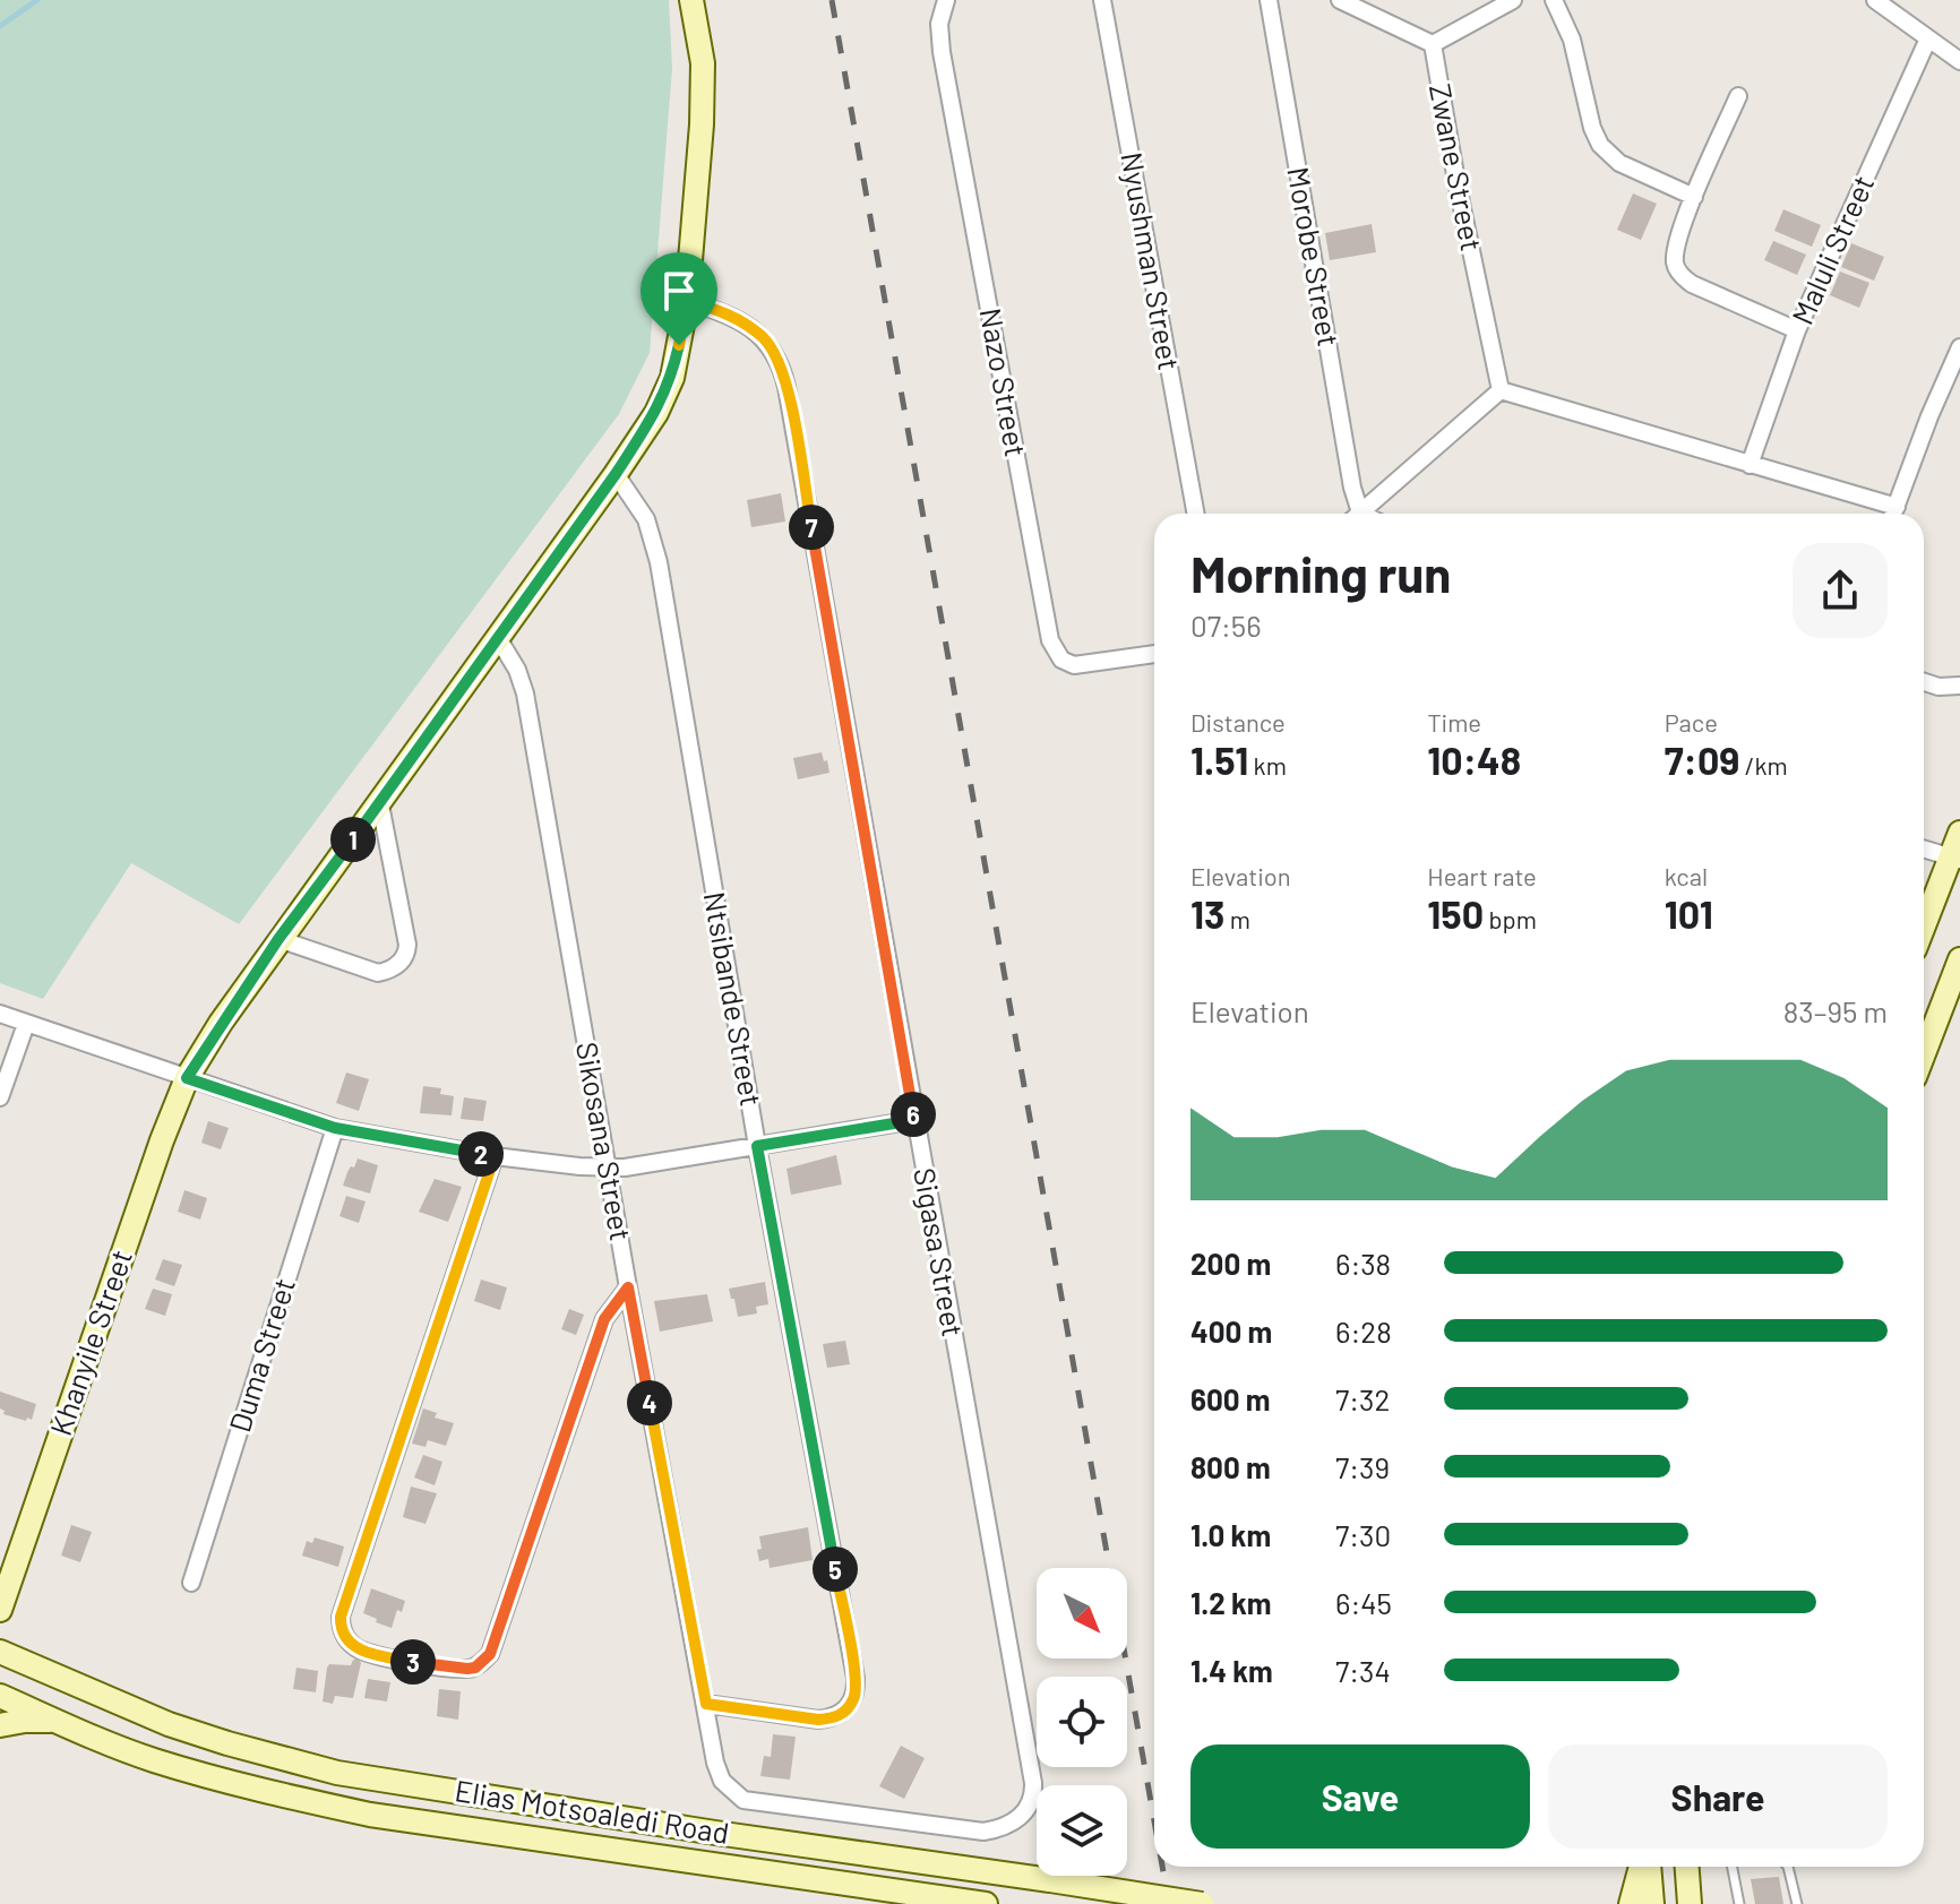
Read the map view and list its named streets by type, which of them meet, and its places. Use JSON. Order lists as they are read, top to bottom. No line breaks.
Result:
{"streets":{"main road":["Khanyile Street","Elias Motsoaledi Road"],"street":["Zwane Street","Maluli Street","Morobe Street","Nyushman Street","Nazo Street","Ntsibande Street","Sikosana Street","Sigasa Street","Duma Street"]},"crossings":[["Ntsibande Street","Sikosana Street"],["Ntsibande Street","Khanyile Street"],["Sikosana Street","Sigasa Street"],["Sikosana Street","Khanyile Street"],["Sigasa Street","Khanyile Street"]],"north":"bottom right","page":{"pins":["7","1","6","2","4","5","3"],"heading":["Morning run","07:56"],"stats":[["Distance","1.51 km"],["Time","10:48"],["Pace","7:09 /km"],["Elevation","13 m"],["Heart rate","150 bpm"],["kcal","101"]],"chart":["Elevation","83–95 m"],"list":[{"name":"200 m","note":"6:38"},{"name":"400 m","note":"6:28"},{"name":"600 m","note":"7:32"},{"name":"800 m","note":"7:39"},{"name":"1.0 km","note":"7:30"},{"name":"1.2 km","note":"6:45"},{"name":"1.4 km","note":"7:34"}],"buttons":["Save","Share"]}}
